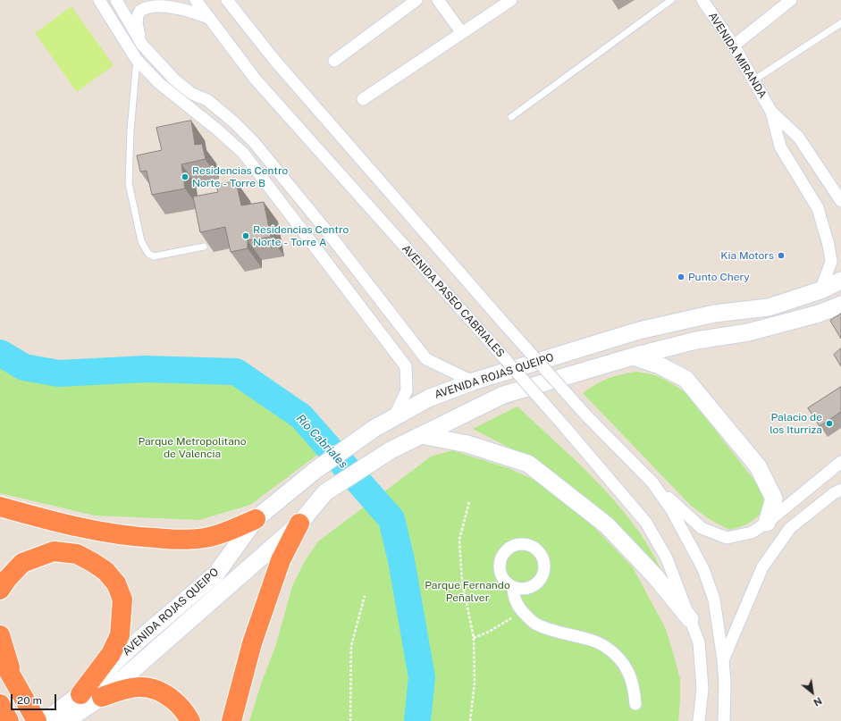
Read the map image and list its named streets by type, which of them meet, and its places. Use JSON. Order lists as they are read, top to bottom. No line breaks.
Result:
{"streets":{"street":["AVENIDA MIRANDA","AVENIDA PASEO CABRIALES","AVENIDA ROJAS QUEIPO"]},"crossings":[["AVENIDA MIRANDA","AVENIDA ROJAS QUEIPO"]],"water":["Río Cabriales"],"parks":["Parque Metropolitano de Valencia","Parque Fernando Peñalver"],"places":["Residencias Centro Norte - Torre B","Residencias Centro Norte - Torre A","Kia Motors","Punto Chery","Palacio de los Iturriza"],"scale_bar":"20 m","north":"bottom right"}
